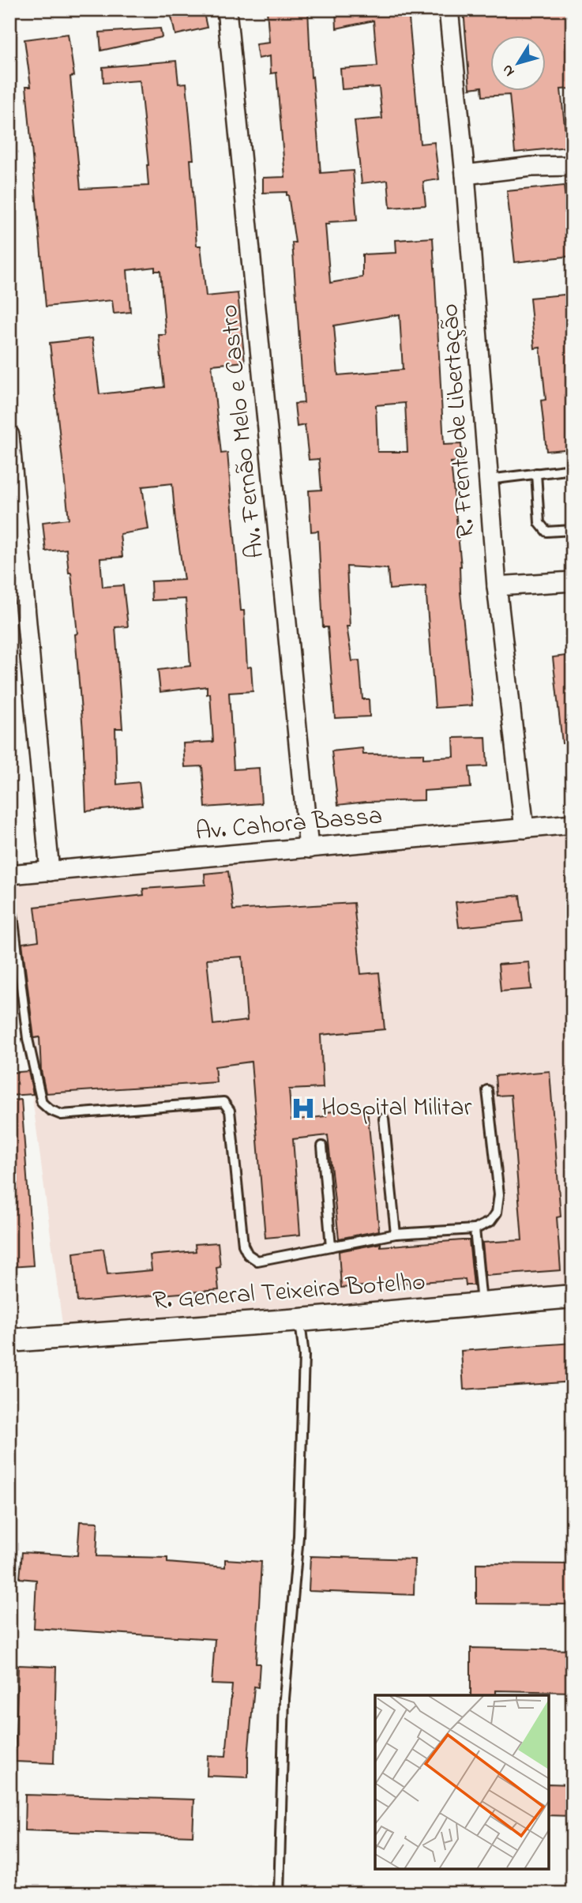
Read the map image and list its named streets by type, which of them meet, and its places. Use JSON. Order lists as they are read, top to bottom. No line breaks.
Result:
{"streets":{"street":["R. Frente de Libertação","Av. Fernão Melo e Castro","Av. Cahora Bassa","R. General Teixeira Botelho"]},"crossings":[["R. Frente de Libertação","Av. Cahora Bassa"],["Av. Fernão Melo e Castro","Av. Cahora Bassa"]],"places":{"hospital":["Hospital Militar"]},"north":"bottom left"}
